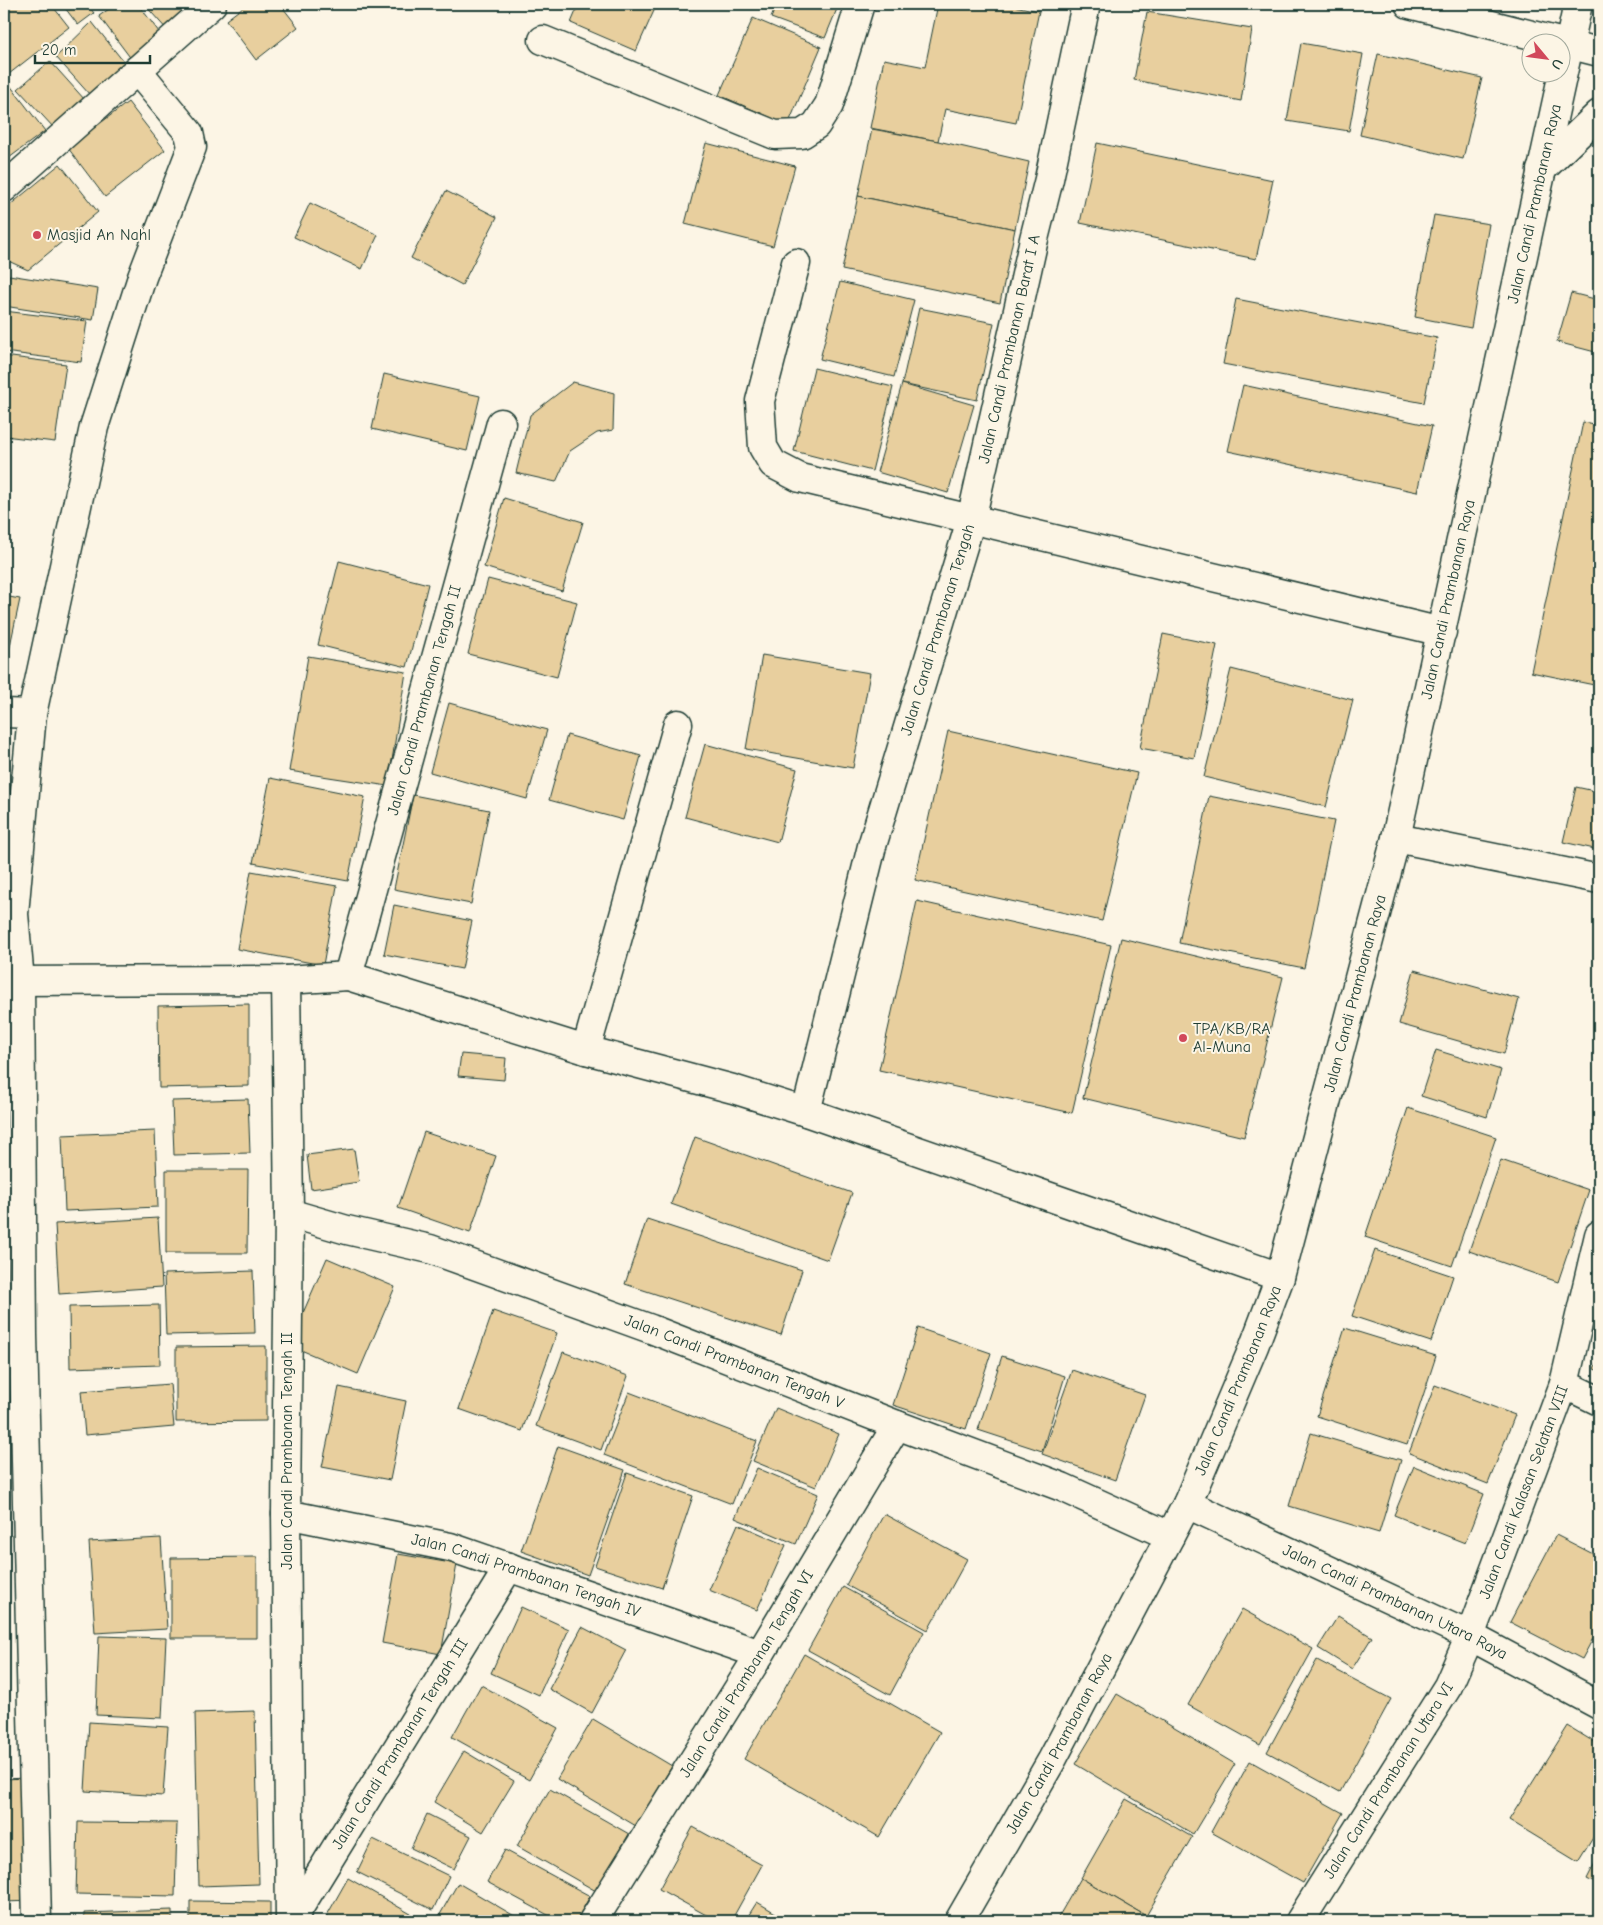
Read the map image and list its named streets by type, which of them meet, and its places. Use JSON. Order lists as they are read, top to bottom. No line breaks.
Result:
{"streets":{"street":["Jalan Candi Prambanan Raya","Jalan Candi Prambanan Barat I A","Jalan Candi Prambanan Tengah","Jalan Candi Prambanan Tengah II","Jalan Candi Prambanan Tengah V","Jalan Candi Kalasan Selatan VIII","Jalan Candi Prambanan Tengah IV","Jalan Candi Prambanan Utara Raya","Jalan Candi Prambanan Tengah VI","Jalan Candi Prambanan Tengah III","Jalan Candi Prambanan Utara VI"]},"crossings":[["Jalan Candi Prambanan Raya","Jalan Candi Prambanan Tengah V"],["Jalan Candi Prambanan Raya","Jalan Candi Prambanan Utara Raya"],["Jalan Candi Prambanan Barat I A","Jalan Candi Prambanan Tengah"],["Jalan Candi Prambanan Tengah II","Jalan Candi Prambanan Tengah V"],["Jalan Candi Prambanan Tengah II","Jalan Candi Prambanan Tengah IV"],["Jalan Candi Prambanan Tengah II","Jalan Candi Prambanan Tengah III"],["Jalan Candi Prambanan Tengah V","Jalan Candi Prambanan Tengah VI"],["Jalan Candi Kalasan Selatan VIII","Jalan Candi Prambanan Utara Raya"],["Jalan Candi Kalasan Selatan VIII","Jalan Candi Prambanan Utara VI"],["Jalan Candi Prambanan Tengah IV","Jalan Candi Prambanan Tengah VI"],["Jalan Candi Prambanan Tengah IV","Jalan Candi Prambanan Tengah III"],["Jalan Candi Prambanan Utara Raya","Jalan Candi Prambanan Utara VI"]],"places":["Masjid An Nahl","TPA/KB/RA Al-Muna"],"scale_bar":"20 m","north":"bottom right"}
